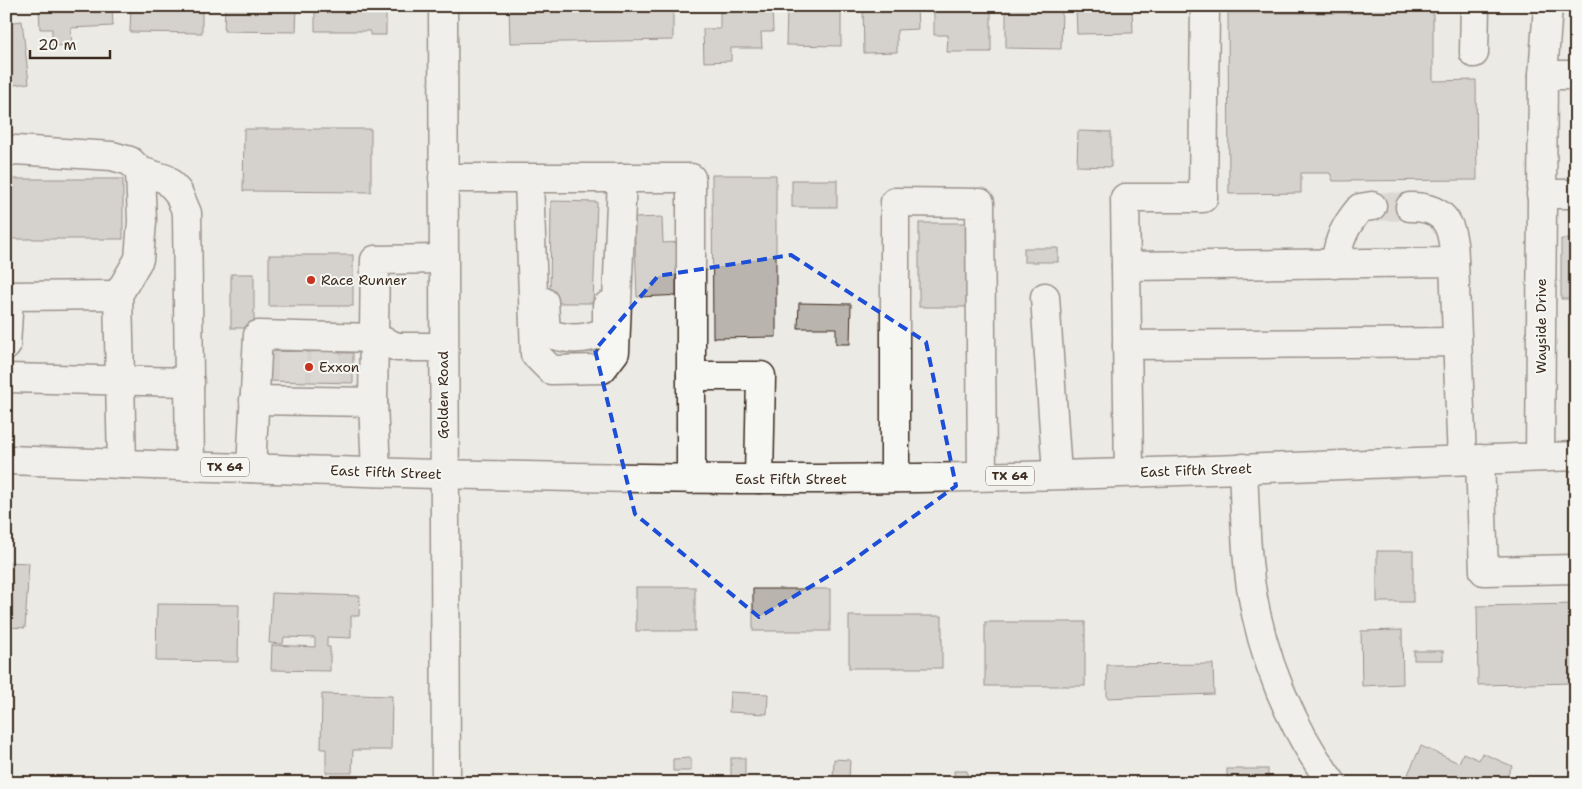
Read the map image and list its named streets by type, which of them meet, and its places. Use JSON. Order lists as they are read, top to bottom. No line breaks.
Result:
{"streets":{"main road":["Wayside Drive","Golden Road","TX 64","East Fifth Street"]},"crossings":[["Wayside Drive","East Fifth Street"],["Golden Road","East Fifth Street"]],"places":["Race Runner","Exxon"],"scale_bar":"20 m"}
